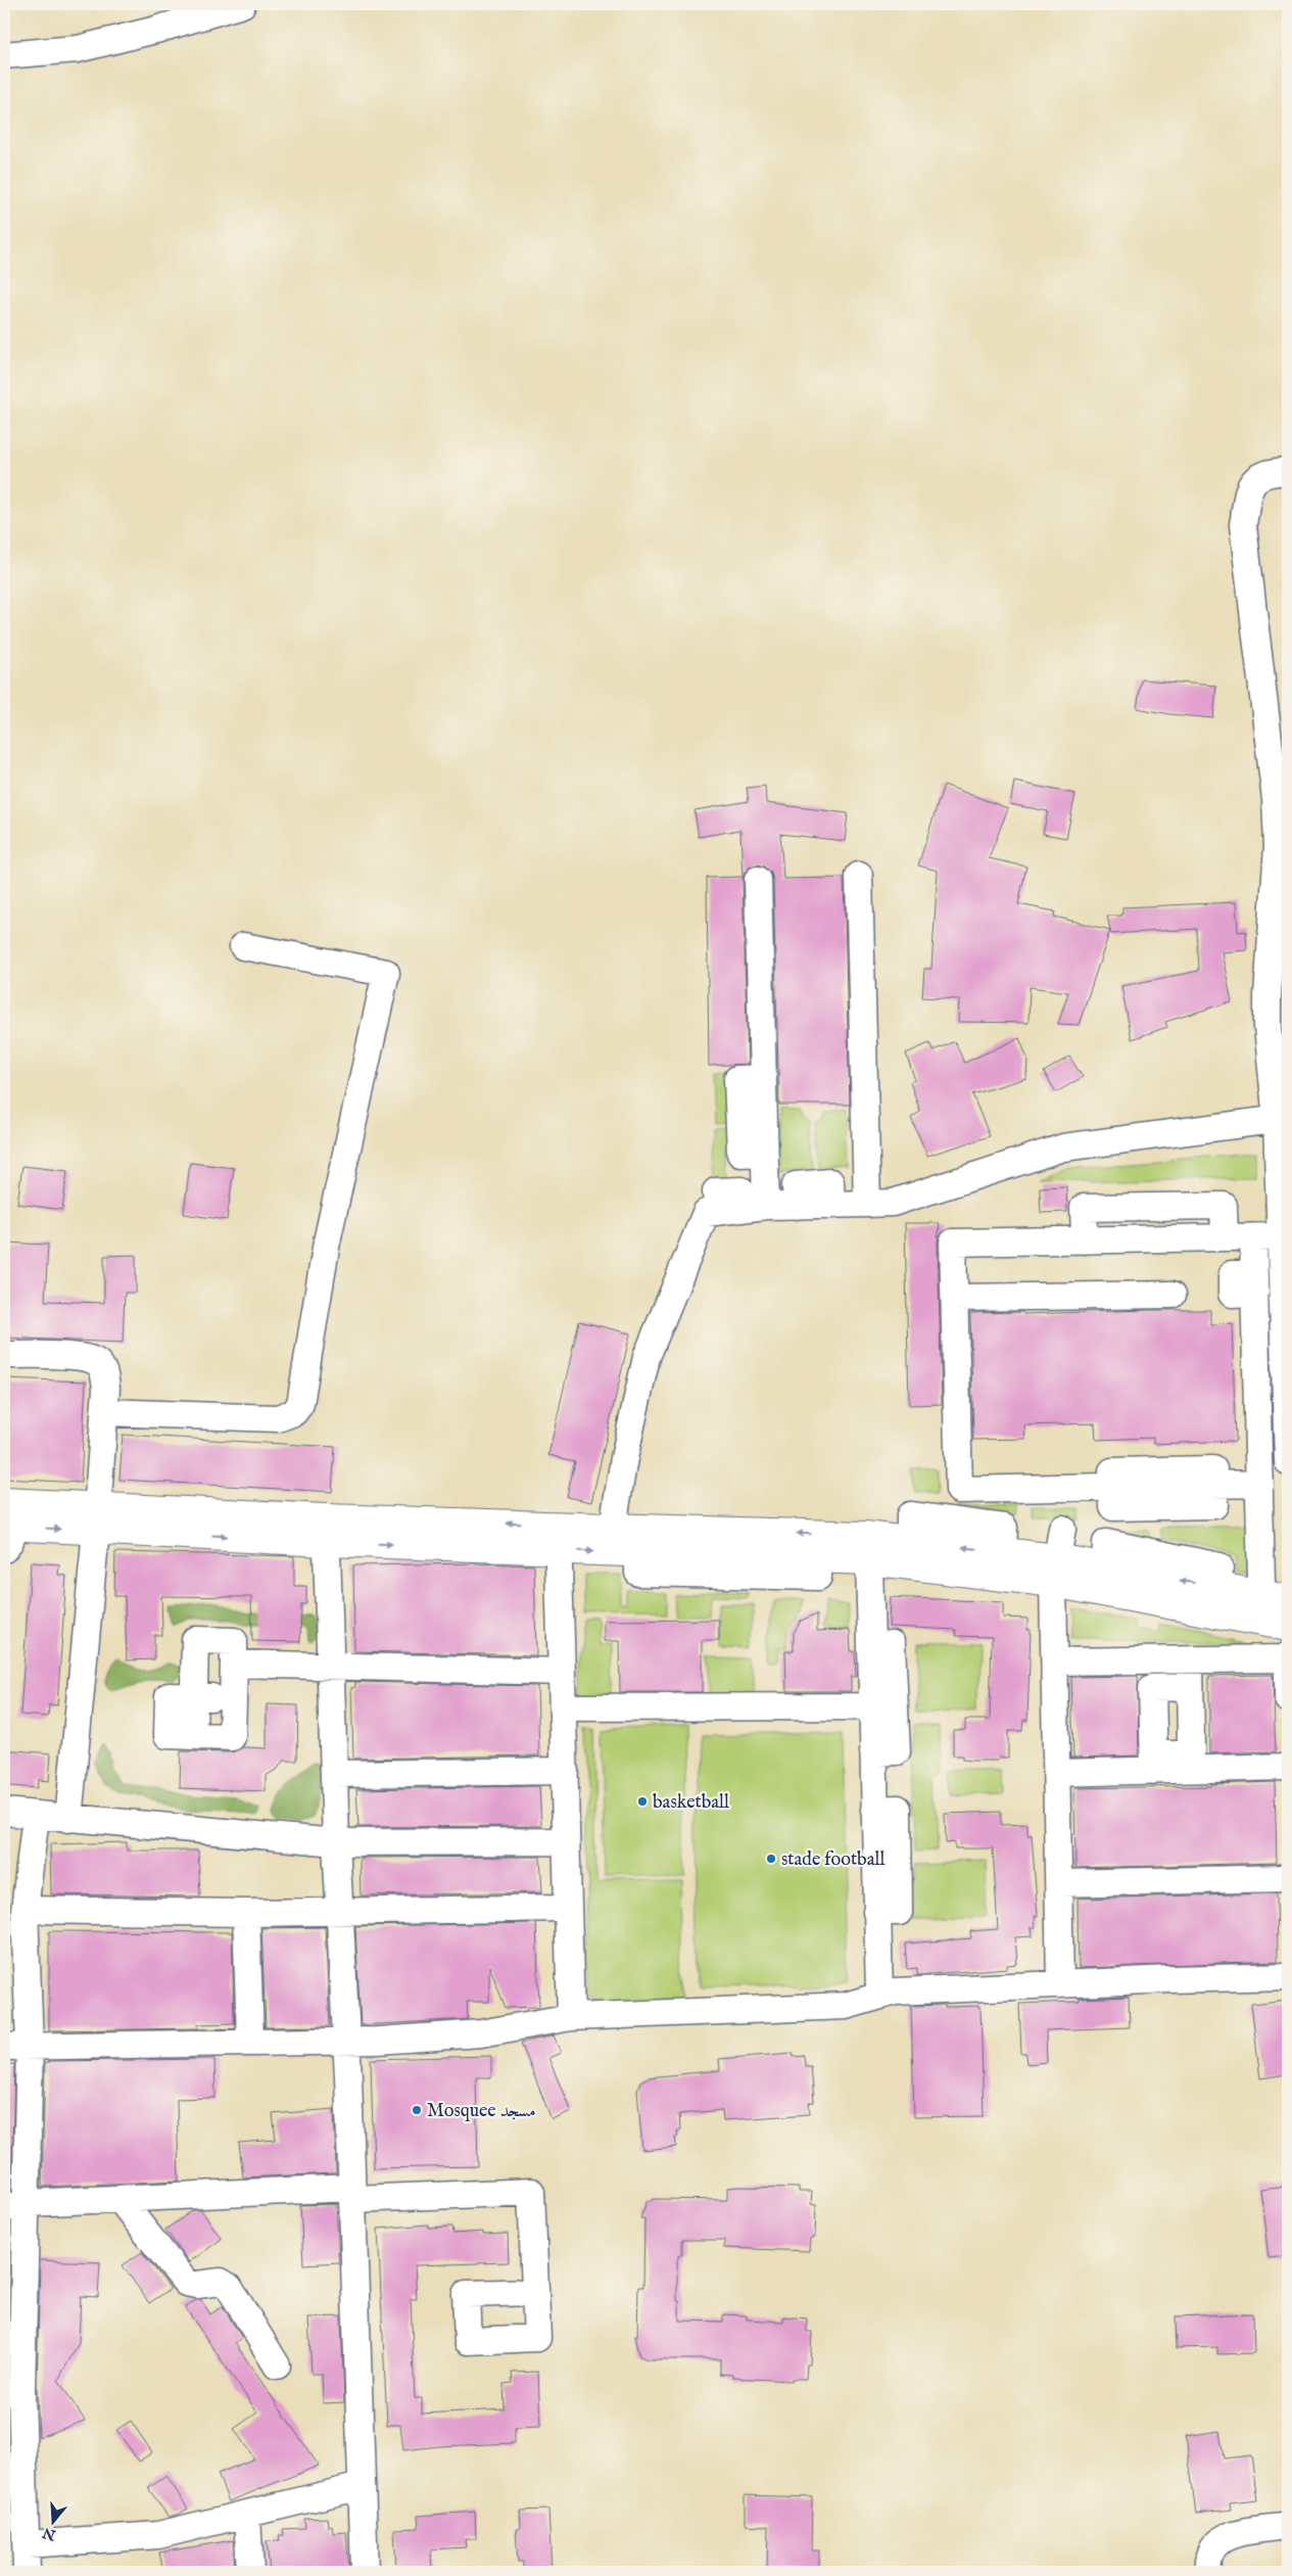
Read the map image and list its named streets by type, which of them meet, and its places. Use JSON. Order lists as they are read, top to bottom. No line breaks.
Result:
{"places":["basketball","stade football","Mosquee مسجد"],"north":"bottom"}
